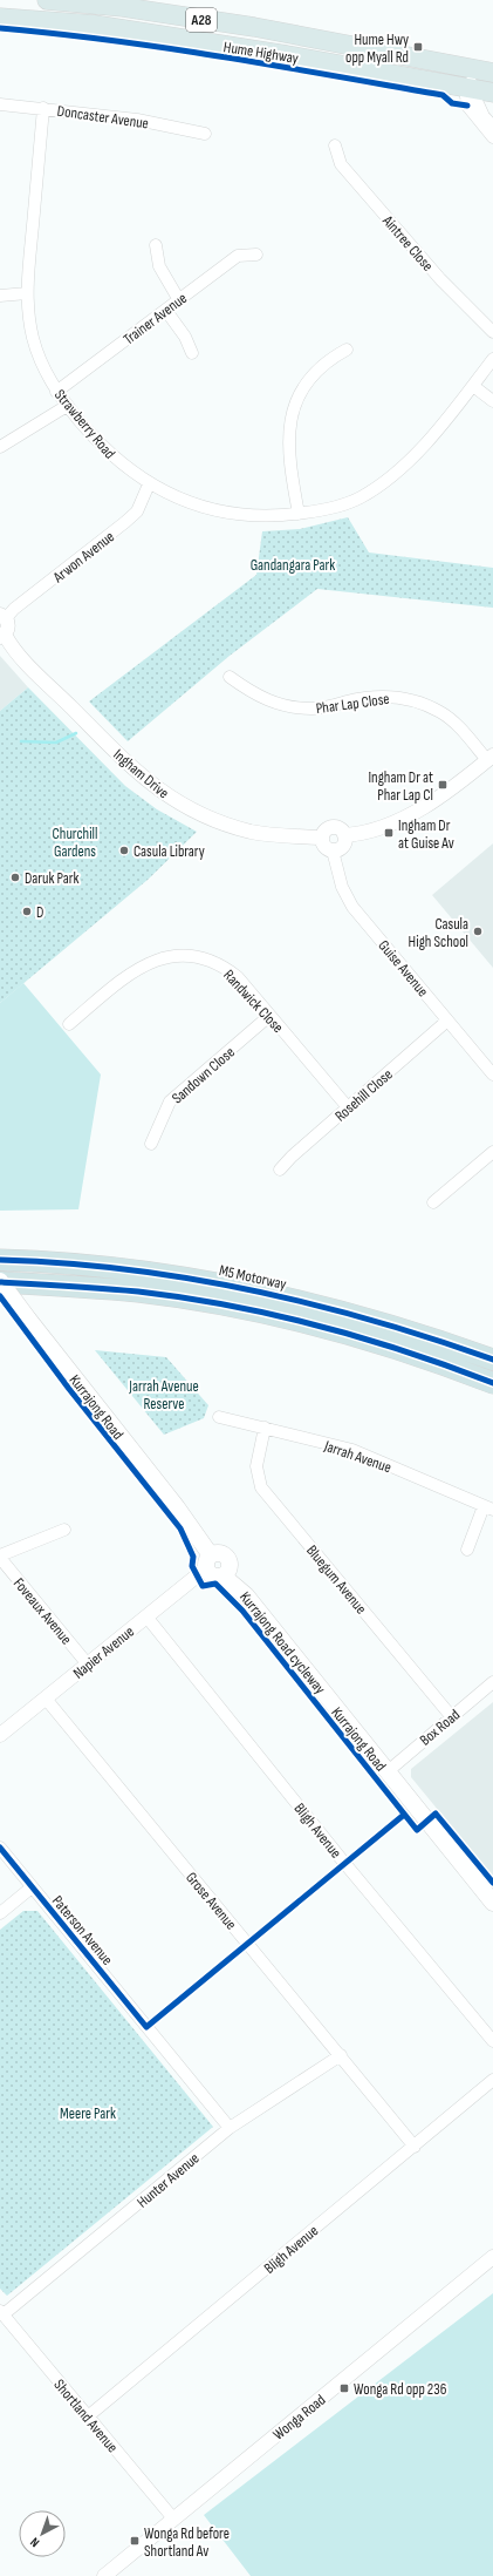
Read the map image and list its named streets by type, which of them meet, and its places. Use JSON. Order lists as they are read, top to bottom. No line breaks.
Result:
{"streets":{"highway":["A28","Hume Highway","M5 Motorway"],"main road":["Kurrajong Road"],"street":["Doncaster Avenue","Aintree Close","Trainer Avenue","Strawberry Road","Arwon Avenue","Phar Lap Close","Ingham Drive","Guise Avenue","Randwick Close","Sandown Close","Rosehill Close","Jarrah Avenue","Bluegum Avenue","Foveaux Avenue","Napier Avenue","Box Road","Bligh Avenue","Grose Avenue","Paterson Avenue","Hunter Avenue","Shortland Avenue","Wonga Road"],"cycle path":["Kurrajong Road cycleway"]},"crossings":[["Doncaster Avenue","Strawberry Road"],["Trainer Avenue","Strawberry Road"],["Strawberry Road","Arwon Avenue"],["Ingham Drive","Guise Avenue"],["Guise Avenue","Rosehill Close"],["Randwick Close","Sandown Close"],["Randwick Close","Rosehill Close"],["Kurrajong Road","Napier Avenue"],["Kurrajong Road","Box Road"],["Jarrah Avenue","Bluegum Avenue"],["Bluegum Avenue","Box Road"],["Foveaux Avenue","Napier Avenue"],["Napier Avenue","Bligh Avenue"],["Napier Avenue","Grose Avenue"],["Bligh Avenue","Grose Avenue"],["Bligh Avenue","Shortland Avenue"],["Grose Avenue","Hunter Avenue"],["Paterson Avenue","Hunter Avenue"],["Hunter Avenue","Shortland Avenue"],["Shortland Avenue","Wonga Road"]],"parks":["Gandangara Park","Churchill Gardens","Jarrah Avenue Reserve","Meere Park"],"places":{"transit":["Hume Hwy opp Myall Rd","Ingham Dr at Phar Lap Cl","Ingham Dr at Guise Av","Wonga Rd opp 236","Wonga Rd before Shortland Av"],"other":["Casula Library","Daruk Park","D","Casula High School"]},"north":"bottom left"}
